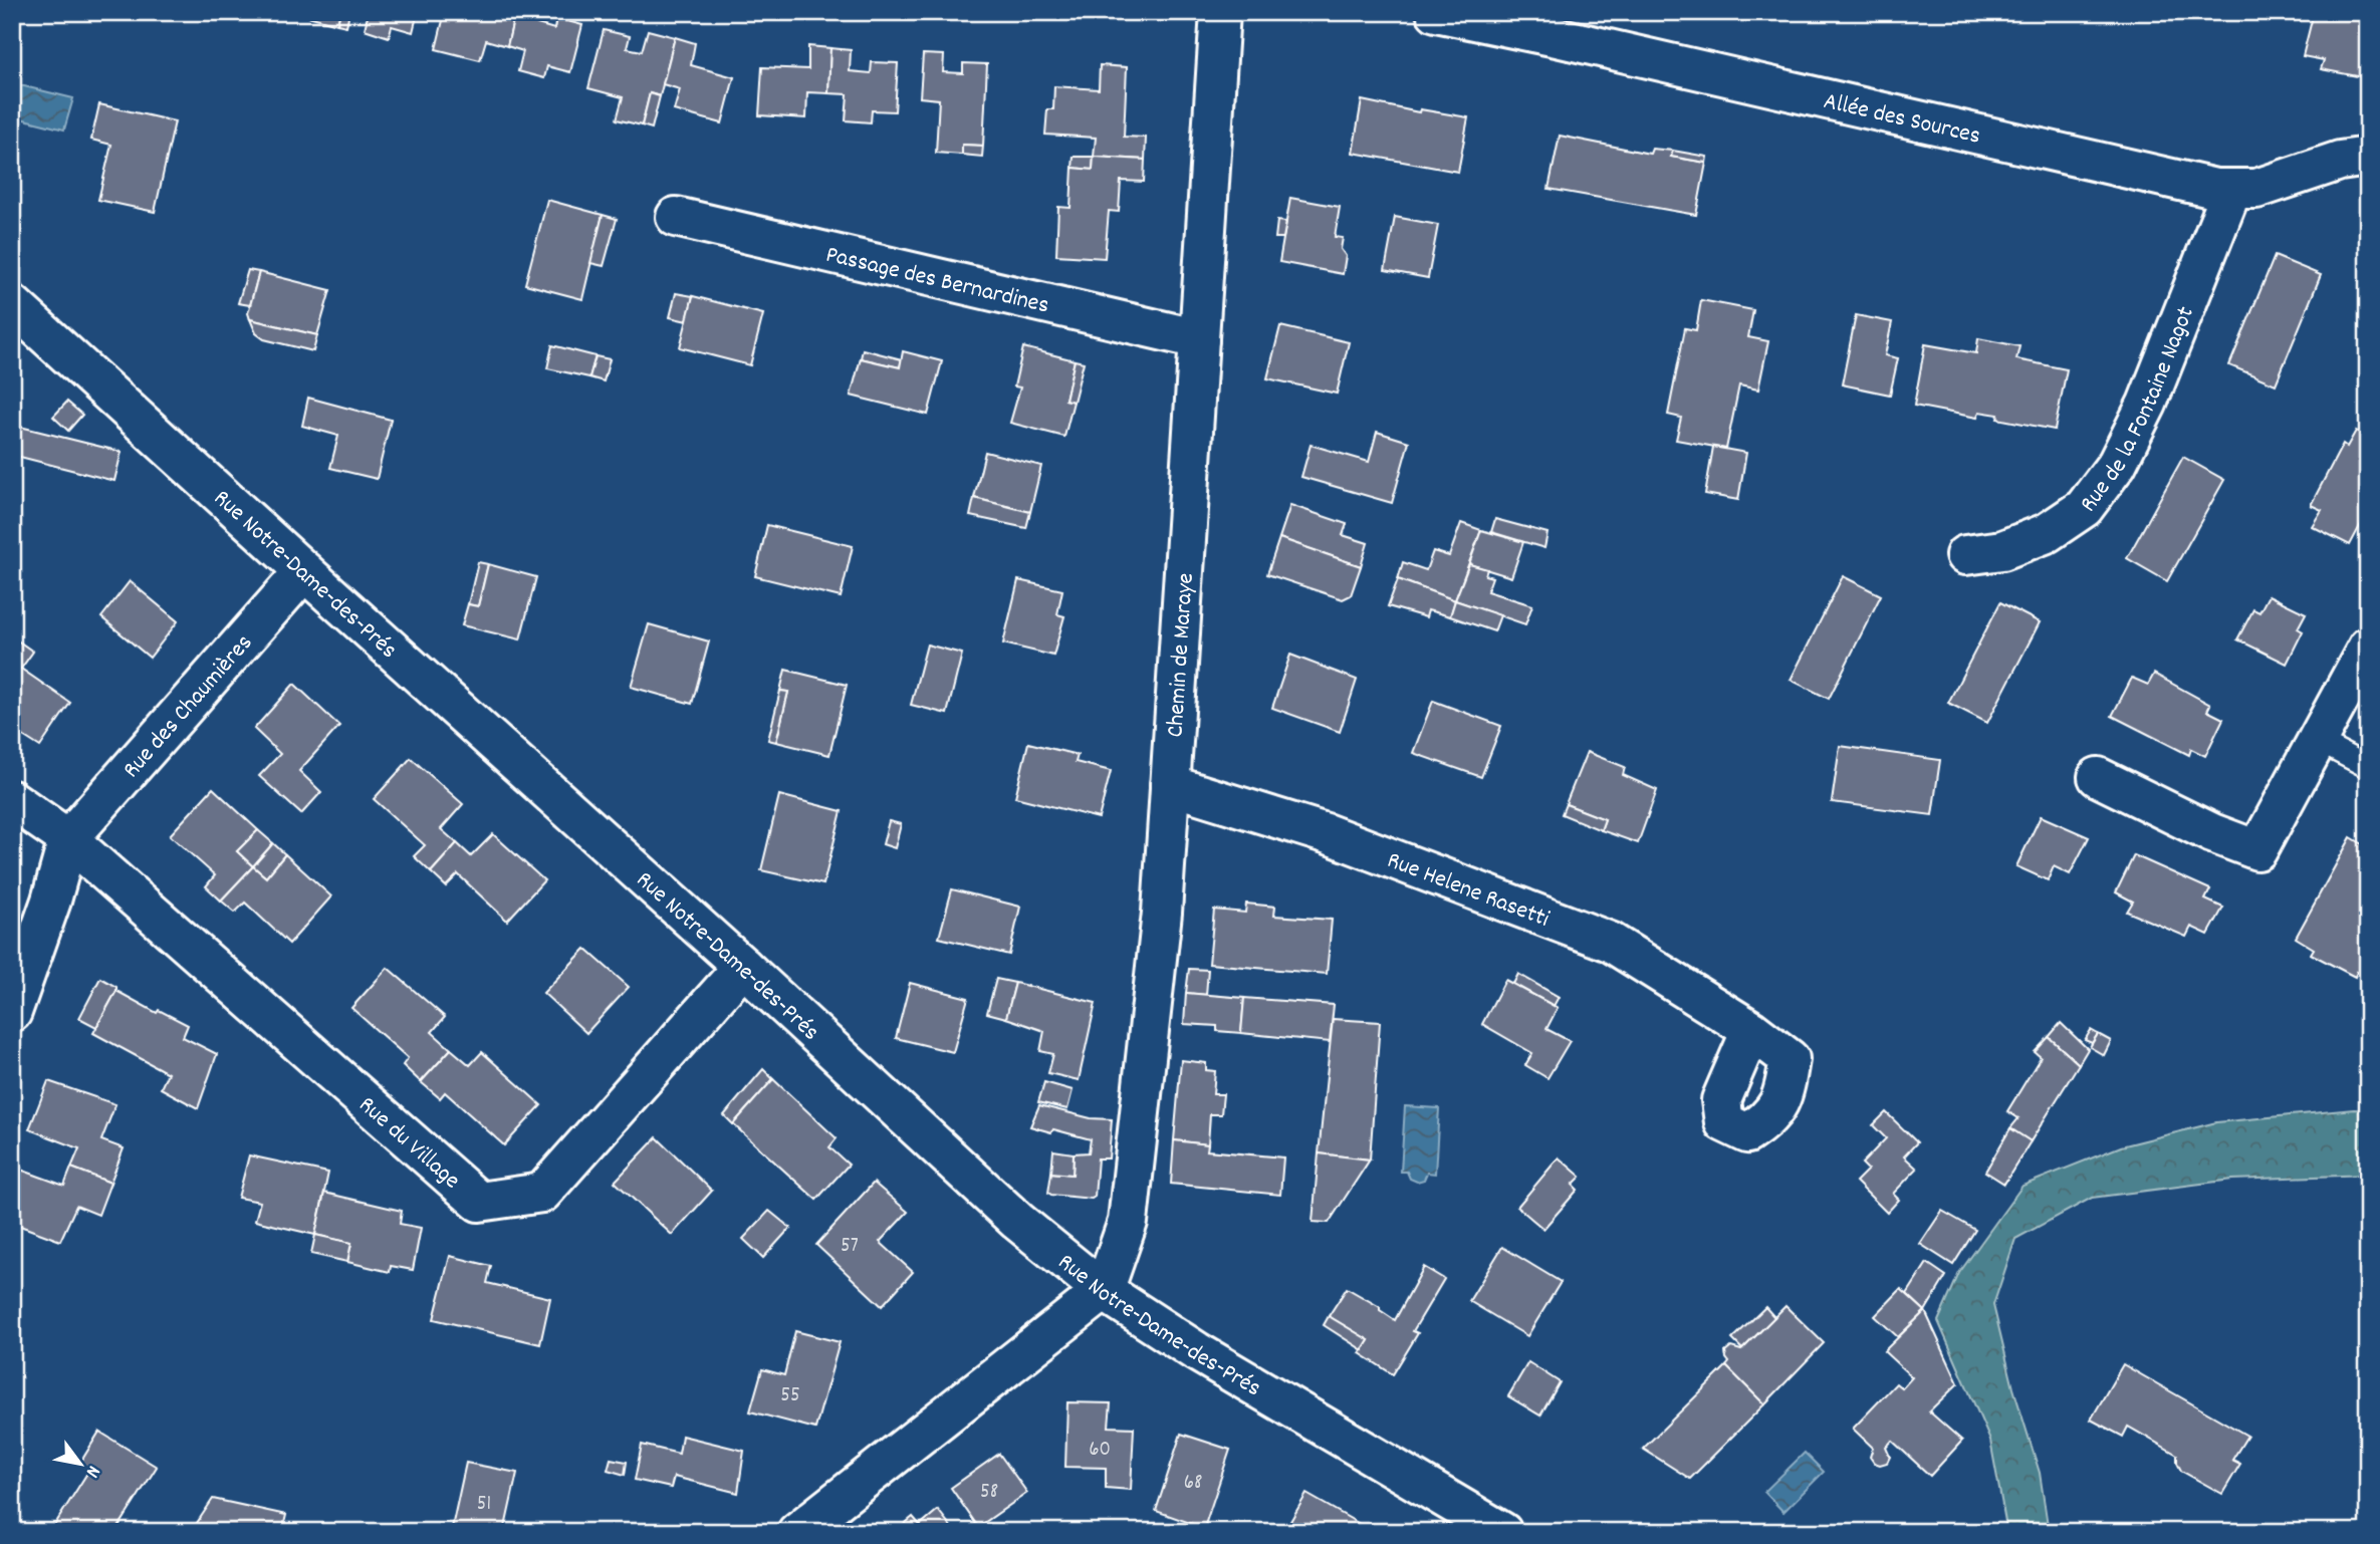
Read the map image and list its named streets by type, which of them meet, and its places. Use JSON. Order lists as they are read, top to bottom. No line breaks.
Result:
{"streets":{"street":["Allée des Sources","Passage des Bernardines","Rue de la Fontaine Nagot","Rue Notre-Dame-des-Prés","Chemin de Maraye","Rue des Chaumières","Rue Helene Rasetti","Rue du Village"]},"crossings":[["Allée des Sources","Rue de la Fontaine Nagot"],["Passage des Bernardines","Chemin de Maraye"],["Rue Notre-Dame-des-Prés","Chemin de Maraye"],["Rue Notre-Dame-des-Prés","Rue des Chaumières"],["Rue Notre-Dame-des-Prés","Rue du Village"],["Chemin de Maraye","Rue Helene Rasetti"],["Rue des Chaumières","Rue du Village"]],"house_numbers":["57","55","60","68","58","51"],"north":"bottom right"}
